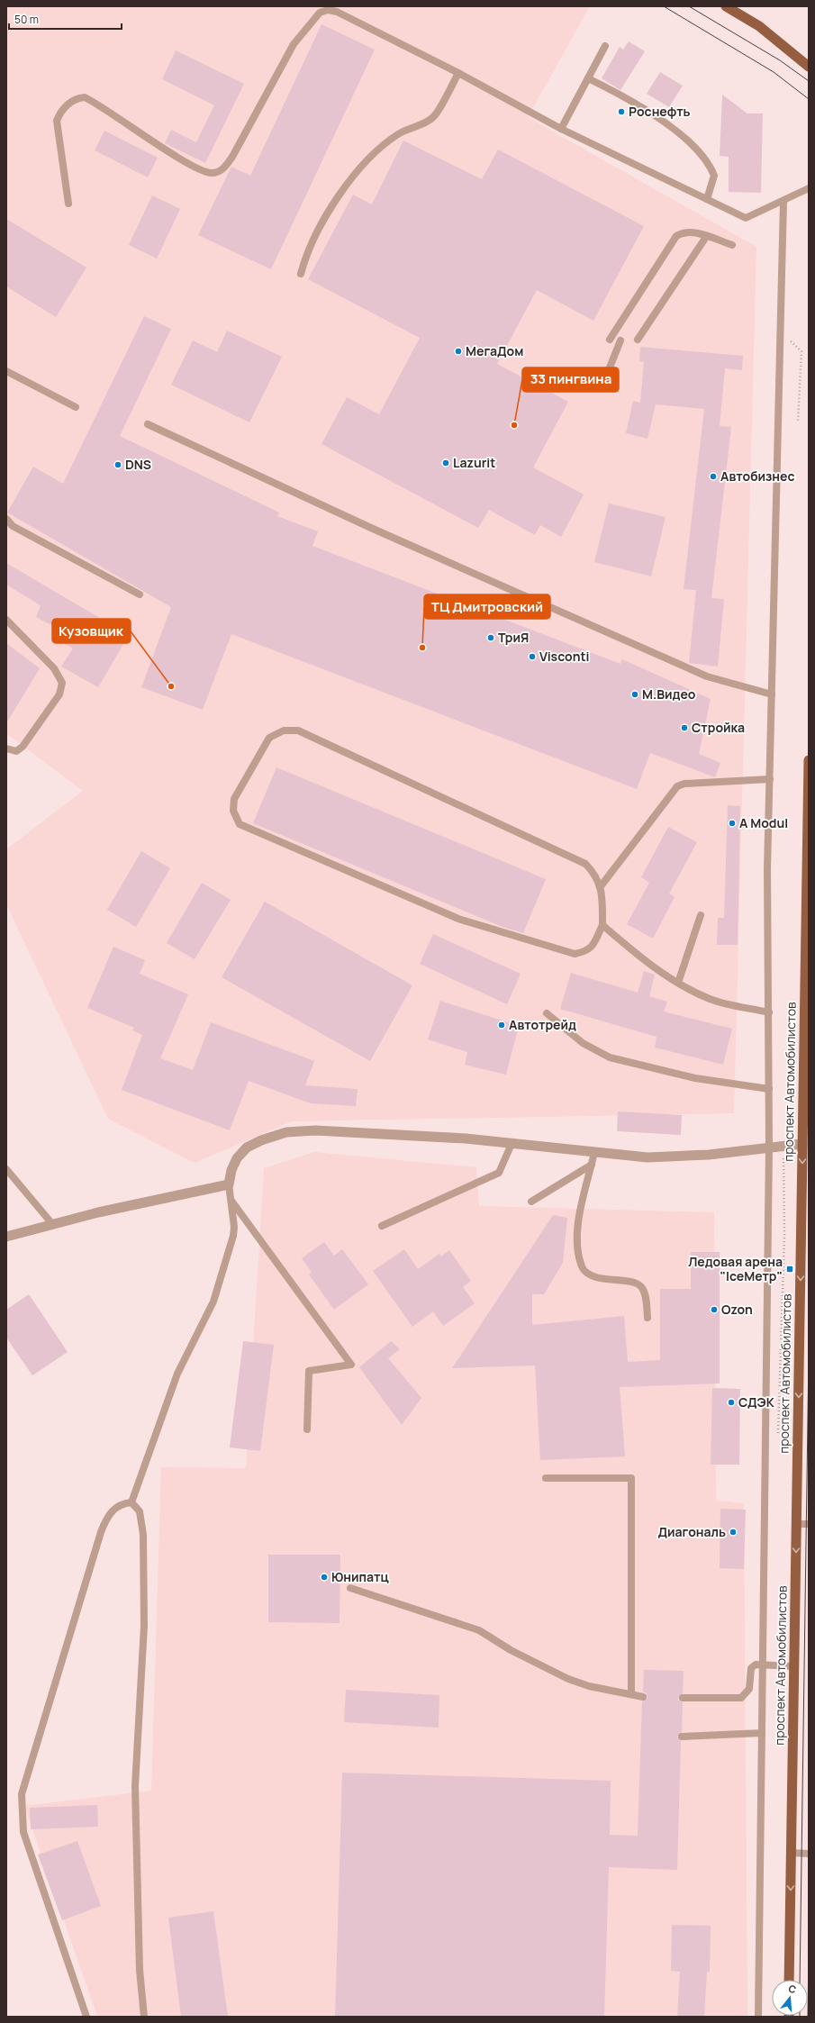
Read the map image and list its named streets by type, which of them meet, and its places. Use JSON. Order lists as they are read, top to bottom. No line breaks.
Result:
{"streets":{"main road":["проспект Автомобилистов"]},"one_way":["проспект Автомобилистов"],"places":{"other":["Роснефть","МегаДом","33 пингвина","Lazurit","DNS","Автобизнес","ТриЯ","ТЦ Дмитровский","Visconti","Кузовщик","М.Видео","Стройка","A Modul","Автотрейд","Ozon","СДЭК","Диагональ","Юнипатц"],"transit":["Ледовая арена \"IceМетр\""]},"scale_bar":"50 m","north":"top"}
